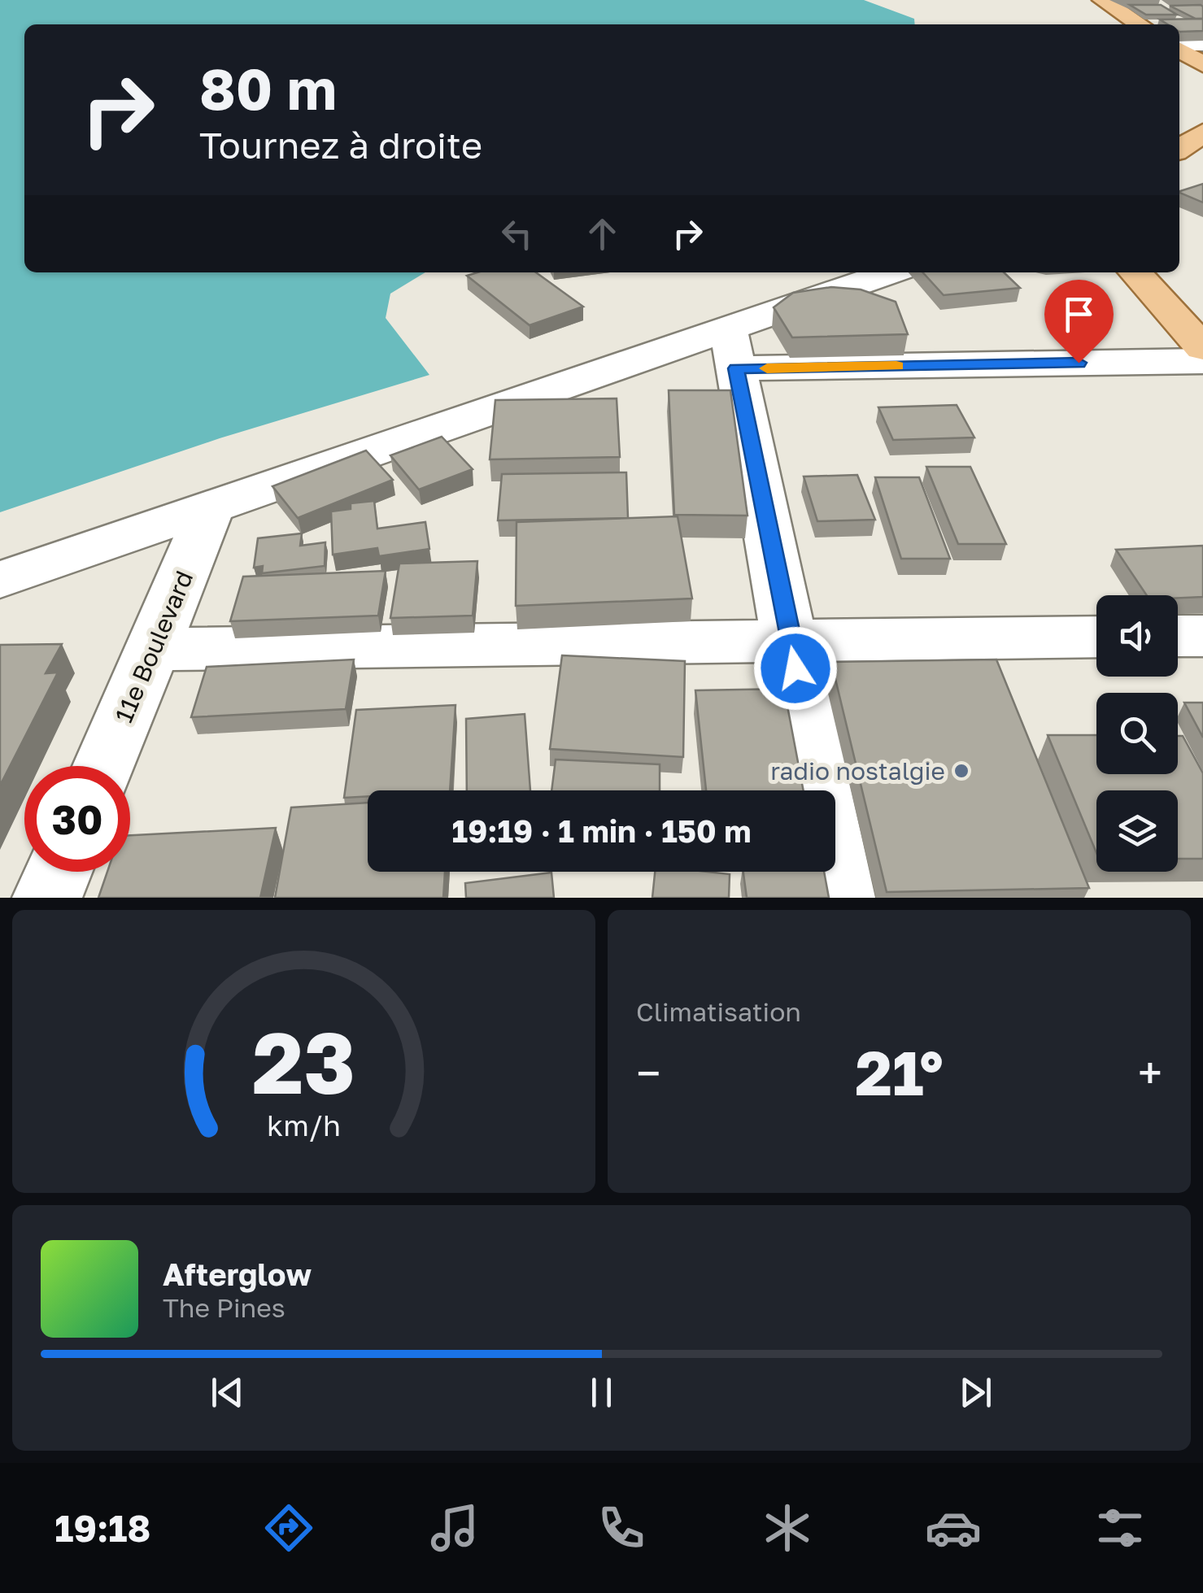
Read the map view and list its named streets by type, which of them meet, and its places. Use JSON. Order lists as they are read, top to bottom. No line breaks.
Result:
{"streets":{"street":["11e Boulevard"]},"places":["radio nostalgie"],"page":{"turn":["80 m","Tournez à droite"],"limit":"30","trip":"19:19 · 1 min · 150 m","tile":"Climatisation","heat":["−","21°","+"],"song":["Afterglow","The Pines"],"tabs":"19:18","gauge":["23","km/h"]}}
